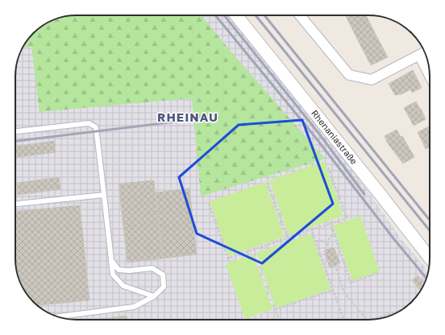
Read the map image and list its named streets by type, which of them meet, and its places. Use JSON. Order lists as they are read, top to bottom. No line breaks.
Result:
{"streets":{"street":["Rhenaniastraße"]},"districts":["RHEINAU"]}
